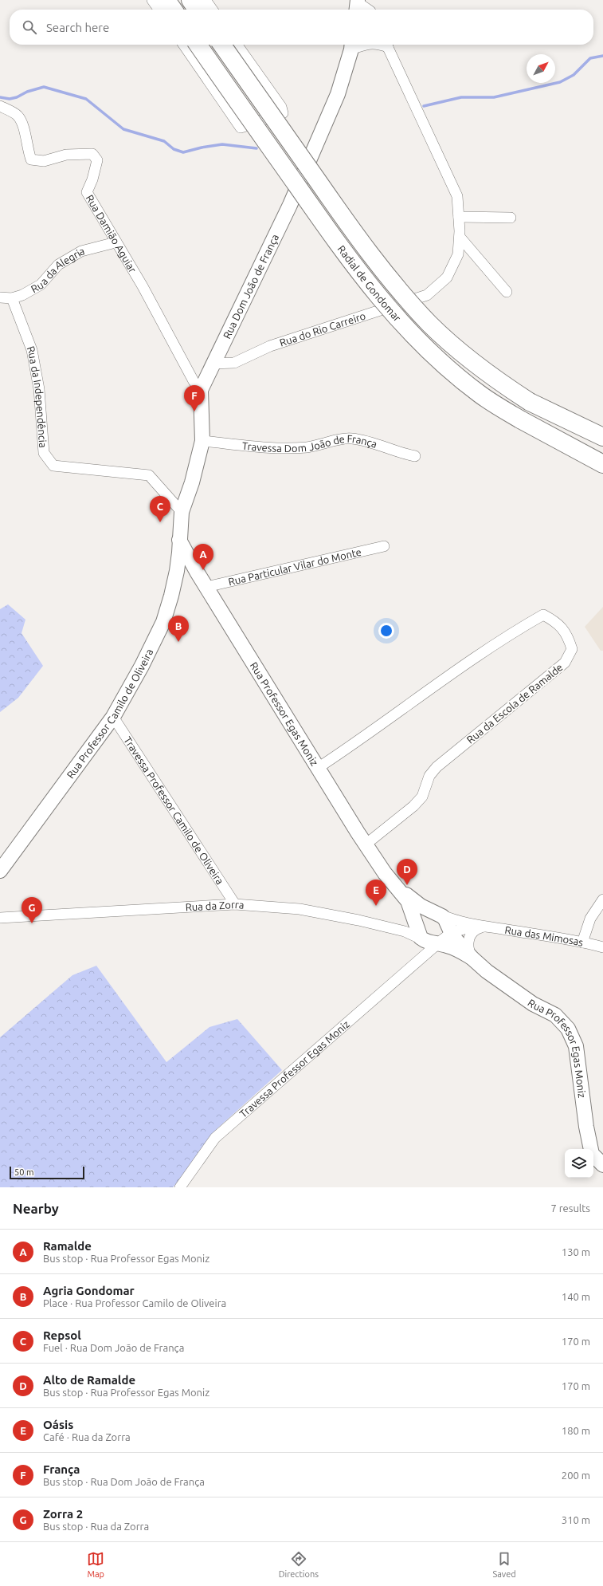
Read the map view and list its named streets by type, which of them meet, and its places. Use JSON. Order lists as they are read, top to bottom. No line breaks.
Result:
{"streets":{"highway":["Radial de Gondomar"],"main road":["Rua Dom João de França","Rua Professor Camilo de Oliveira","Rua Professor Egas Moniz"],"street":["Rua Damião Aguiar","Rua da Alegria","Rua do Rio Carreiro","Rua da Independência","Travessa Dom João de França","Rua Particular Vilar do Monte","Rua da Escola de Ramalde","Travessa Professor Camilo de Oliveira","Rua da Zorra","Rua das Mimosas","Travessa Professor Egas Moniz"]},"crossings":[["Rua Damião Aguiar","Rua da Alegria"],["Rua Damião Aguiar","Rua Dom João de França"],["Rua da Alegria","Rua da Independência"],["Rua Dom João de França","Rua do Rio Carreiro"],["Rua Dom João de França","Rua da Independência"],["Rua Dom João de França","Travessa Dom João de França"],["Rua Dom João de França","Rua Professor Camilo de Oliveira"],["Rua Dom João de França","Rua Professor Egas Moniz"],["Rua Particular Vilar do Monte","Rua Professor Egas Moniz"],["Rua da Escola de Ramalde","Rua Professor Egas Moniz"],["Rua Professor Camilo de Oliveira","Rua Professor Egas Moniz"],["Rua Professor Camilo de Oliveira","Travessa Professor Camilo de Oliveira"],["Rua Professor Egas Moniz","Rua da Zorra"],["Rua Professor Egas Moniz","Rua das Mimosas"],["Rua Professor Egas Moniz","Travessa Professor Egas Moniz"],["Travessa Professor Camilo de Oliveira","Rua da Zorra"],["Rua da Zorra","Rua das Mimosas"],["Rua da Zorra","Travessa Professor Egas Moniz"],["Rua das Mimosas","Travessa Professor Egas Moniz"]],"scale_bar":"50 m","north":"top right","page":{"search":"Search here","pins":["F","C","A","B","D","E","G"],"scale":"50 m","heading":["Nearby","7 results"],"list":[{"mark":"A","name":"Ramalde","note":"Bus stop · Rua Professor Egas Moniz","value":"130 m"},{"mark":"B","name":"Agria Gondomar","note":"Place · Rua Professor Camilo de Oliveira","value":"140 m"},{"mark":"C","name":"Repsol","note":"Fuel · Rua Dom João de França","value":"170 m"},{"mark":"D","name":"Alto de Ramalde","note":"Bus stop · Rua Professor Egas Moniz","value":"170 m"},{"mark":"E","name":"Oásis","note":"Café · Rua da Zorra","value":"180 m"},{"mark":"F","name":"França","note":"Bus stop · Rua Dom João de França","value":"200 m"},{"mark":"G","name":"Zorra 2","note":"Bus stop · Rua da Zorra","value":"310 m"}],"nav":["Map","Directions","Saved"]}}
